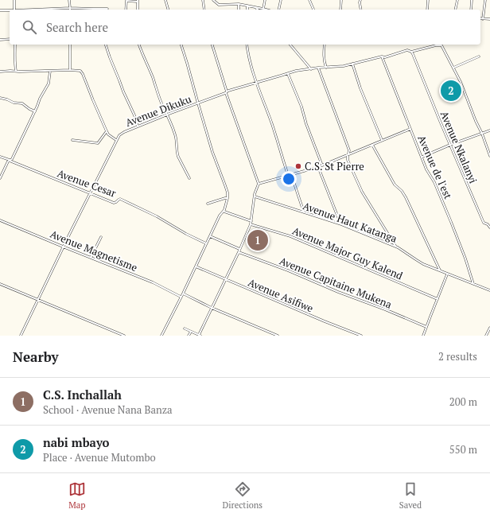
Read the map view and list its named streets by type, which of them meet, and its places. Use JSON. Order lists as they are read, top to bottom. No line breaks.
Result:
{"streets":{"street":["Avenue Dikuku","Avenue Nkalanyi","Avenue de l'est","Avenue Cesar","Avenue Haut Katanga","Avenue Magnetisme","Avenue Major Guy Kalend","Avenue Capitaine Mukena","Avenue Asifiwe"]},"crossings":[["Avenue Dikuku","Avenue Nkalanyi"],["Avenue Dikuku","Avenue de l'est"],["Avenue Dikuku","Avenue Cesar"],["Avenue Dikuku","Avenue Magnetisme"],["Avenue de l'est","Avenue Haut Katanga"]],"places":["C.S. St Pierre"],"page":{"search":"Search here","pins":["2","1"],"heading":["Nearby","2 results"],"list":[{"mark":"1","name":"C.S. Inchallah","note":"School · Avenue Nana Banza","value":"200 m"},{"mark":"2","name":"nabi mbayo","note":"Place · Avenue Mutombo","value":"550 m"}],"nav":["Map","Directions","Saved"]}}
